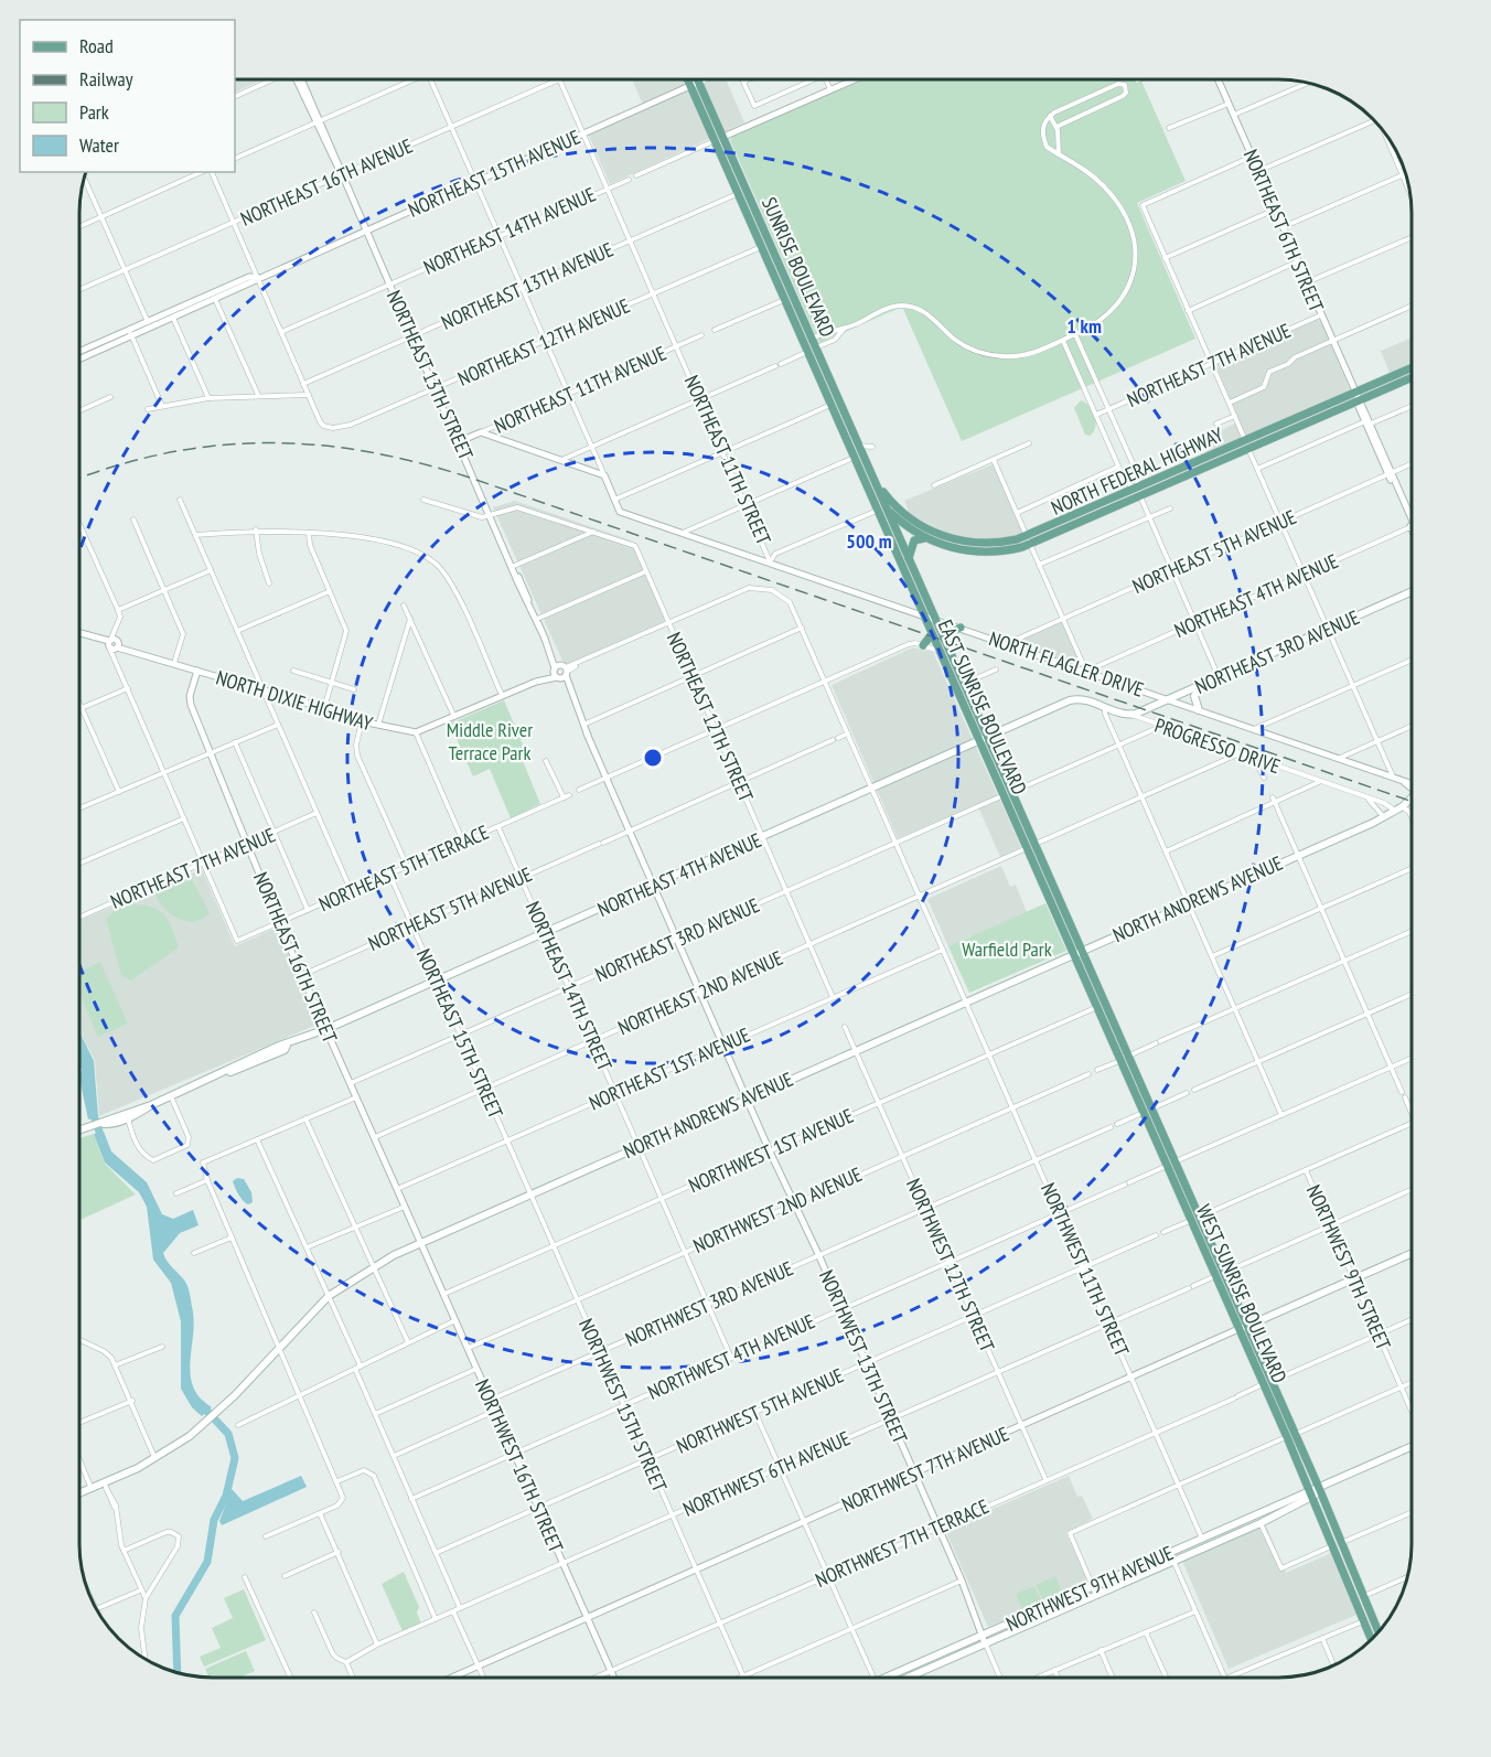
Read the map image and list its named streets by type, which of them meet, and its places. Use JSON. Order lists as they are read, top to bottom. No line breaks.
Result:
{"streets":{"main road":["SUNRISE BOULEVARD","NORTH FEDERAL HIGHWAY","NORTHEAST 4TH AVENUE","NORTHEAST 3RD AVENUE","EAST SUNRISE BOULEVARD","PROGRESSO DRIVE","NORTH ANDREWS AVENUE","WEST SUNRISE BOULEVARD","NORTHWEST 7TH AVENUE","NORTHWEST 9TH AVENUE"],"street":["NORTHEAST 15TH AVENUE","NORTHEAST 16TH AVENUE","NORTHEAST 14TH AVENUE","NORTHEAST 6TH STREET","NORTHEAST 13TH AVENUE","NORTHEAST 12TH AVENUE","NORTHEAST 7TH AVENUE","NORTHEAST 13TH STREET","NORTHEAST 11TH AVENUE","NORTHEAST 11TH STREET","NORTHEAST 5TH AVENUE","NORTH FLAGLER DRIVE","NORTH DIXIE HIGHWAY","NORTHEAST 12TH STREET","NORTHEAST 5TH TERRACE","NORTHEAST 16TH STREET","NORTHEAST 14TH STREET","NORTHEAST 2ND AVENUE","NORTHEAST 15TH STREET","NORTHEAST 1ST AVENUE","NORTHWEST 1ST AVENUE","NORTHWEST 2ND AVENUE","NORTHWEST 12TH STREET","NORTHWEST 9TH STREET","NORTHWEST 11TH STREET","NORTHWEST 3RD AVENUE","NORTHWEST 4TH AVENUE","NORTHWEST 13TH STREET","NORTHWEST 15TH STREET","NORTHWEST 5TH AVENUE","NORTHWEST 16TH STREET","NORTHWEST 6TH AVENUE","NORTHWEST 7TH TERRACE"]},"crossings":[["NORTHEAST 15TH AVENUE","SUNRISE BOULEVARD"],["NORTHEAST 15TH AVENUE","NORTHEAST 13TH STREET"],["NORTHEAST 15TH AVENUE","NORTHEAST 11TH STREET"],["NORTHEAST 16TH AVENUE","NORTHEAST 13TH STREET"],["NORTHEAST 14TH AVENUE","NORTHEAST 13TH STREET"],["NORTHEAST 14TH AVENUE","NORTHEAST 11TH STREET"],["NORTHEAST 6TH STREET","NORTHEAST 7TH AVENUE"],["NORTHEAST 6TH STREET","NORTH FEDERAL HIGHWAY"],["NORTHEAST 6TH STREET","NORTHEAST 5TH AVENUE"],["SUNRISE BOULEVARD","NORTHEAST 13TH AVENUE"],["SUNRISE BOULEVARD","NORTHEAST 12TH AVENUE"],["SUNRISE BOULEVARD","NORTH FEDERAL HIGHWAY"],["SUNRISE BOULEVARD","EAST SUNRISE BOULEVARD"],["NORTHEAST 13TH AVENUE","NORTHEAST 13TH STREET"],["NORTHEAST 13TH AVENUE","NORTHEAST 11TH STREET"],["NORTHEAST 12TH AVENUE","NORTHEAST 13TH STREET"],["NORTHEAST 12TH AVENUE","NORTHEAST 11TH STREET"],["NORTHEAST 7TH AVENUE","NORTHEAST 5TH TERRACE"],["NORTHEAST 7TH AVENUE","NORTHEAST 16TH STREET"],["NORTHEAST 13TH STREET","NORTHEAST 11TH AVENUE"],["NORTHEAST 13TH STREET","NORTHEAST 5TH AVENUE"],["NORTHEAST 13TH STREET","NORTHEAST 4TH AVENUE"],["NORTHEAST 13TH STREET","NORTHEAST 3RD AVENUE"],["NORTHEAST 13TH STREET","NORTH ANDREWS AVENUE"],["NORTHEAST 13TH STREET","NORTHEAST 2ND AVENUE"],["NORTHEAST 13TH STREET","NORTHEAST 1ST AVENUE"],["NORTHEAST 13TH STREET","NORTHWEST 13TH STREET"],["NORTHEAST 11TH AVENUE","NORTHEAST 11TH STREET"],["NORTHEAST 11TH STREET","NORTH FLAGLER DRIVE"],["NORTH FEDERAL HIGHWAY","EAST SUNRISE BOULEVARD"],["NORTHEAST 5TH AVENUE","NORTH FLAGLER DRIVE"],["NORTHEAST 5TH AVENUE","NORTHEAST 12TH STREET"],["NORTHEAST 5TH AVENUE","NORTHEAST 16TH STREET"],["NORTHEAST 5TH AVENUE","NORTHEAST 14TH STREET"],["NORTHEAST 5TH AVENUE","NORTHEAST 15TH STREET"],["NORTHEAST 4TH AVENUE","NORTH FLAGLER DRIVE"],["NORTHEAST 4TH AVENUE","EAST SUNRISE BOULEVARD"],["NORTHEAST 4TH AVENUE","NORTHEAST 12TH STREET"],["NORTHEAST 4TH AVENUE","PROGRESSO DRIVE"],["NORTHEAST 4TH AVENUE","NORTHEAST 16TH STREET"],["NORTHEAST 4TH AVENUE","NORTHEAST 14TH STREET"],["NORTHEAST 4TH AVENUE","NORTHEAST 15TH STREET"],["NORTHEAST 3RD AVENUE","NORTH FLAGLER DRIVE"],["NORTHEAST 3RD AVENUE","EAST SUNRISE BOULEVARD"],["NORTHEAST 3RD AVENUE","NORTHEAST 12TH STREET"],["NORTHEAST 3RD AVENUE","PROGRESSO DRIVE"],["NORTHEAST 3RD AVENUE","NORTHEAST 16TH STREET"],["NORTHEAST 3RD AVENUE","NORTHEAST 14TH STREET"],["NORTHEAST 3RD AVENUE","NORTHEAST 15TH STREET"],["NORTH FLAGLER DRIVE","EAST SUNRISE BOULEVARD"],["NORTH DIXIE HIGHWAY","NORTHEAST 16TH STREET"],["EAST SUNRISE BOULEVARD","NORTH ANDREWS AVENUE"],["EAST SUNRISE BOULEVARD","NORTHEAST 2ND AVENUE"],["EAST SUNRISE BOULEVARD","WEST SUNRISE BOULEVARD"],["NORTHEAST 12TH STREET","NORTHEAST 2ND AVENUE"],["NORTHEAST 12TH STREET","NORTHEAST 1ST AVENUE"],["PROGRESSO DRIVE","NORTH ANDREWS AVENUE"],["NORTHEAST 5TH TERRACE","NORTHEAST 16TH STREET"],["NORTHEAST 5TH TERRACE","NORTHEAST 14TH STREET"],["NORTHEAST 5TH TERRACE","NORTHEAST 15TH STREET"],["NORTH ANDREWS AVENUE","NORTHEAST 16TH STREET"],["NORTH ANDREWS AVENUE","NORTHEAST 14TH STREET"],["NORTH ANDREWS AVENUE","NORTHEAST 15TH STREET"],["NORTH ANDREWS AVENUE","NORTHWEST 12TH STREET"],["NORTH ANDREWS AVENUE","NORTHWEST 11TH STREET"],["NORTH ANDREWS AVENUE","WEST SUNRISE BOULEVARD"],["NORTH ANDREWS AVENUE","NORTHWEST 13TH STREET"],["NORTH ANDREWS AVENUE","NORTHWEST 15TH STREET"],["NORTH ANDREWS AVENUE","NORTHWEST 16TH STREET"],["NORTHEAST 16TH STREET","NORTHEAST 2ND AVENUE"],["NORTHEAST 16TH STREET","NORTHEAST 1ST AVENUE"],["NORTHEAST 16TH STREET","NORTHWEST 16TH STREET"],["NORTHEAST 14TH STREET","NORTHEAST 2ND AVENUE"],["NORTHEAST 14TH STREET","NORTHEAST 1ST AVENUE"],["NORTHEAST 14TH STREET","NORTHWEST 1ST AVENUE"],["NORTHEAST 14TH STREET","NORTHWEST 2ND AVENUE"],["NORTHEAST 14TH STREET","NORTHWEST 3RD AVENUE"],["NORTHEAST 14TH STREET","NORTHWEST 4TH AVENUE"],["NORTHEAST 2ND AVENUE","NORTHEAST 15TH STREET"],["NORTHEAST 15TH STREET","NORTHEAST 1ST AVENUE"],["NORTHEAST 15TH STREET","NORTHWEST 15TH STREET"],["NORTHWEST 1ST AVENUE","NORTHWEST 12TH STREET"],["NORTHWEST 1ST AVENUE","NORTHWEST 11TH STREET"],["NORTHWEST 1ST AVENUE","WEST SUNRISE BOULEVARD"],["NORTHWEST 1ST AVENUE","NORTHWEST 13TH STREET"],["NORTHWEST 1ST AVENUE","NORTHWEST 15TH STREET"],["NORTHWEST 1ST AVENUE","NORTHWEST 16TH STREET"],["NORTHWEST 2ND AVENUE","NORTHWEST 12TH STREET"],["NORTHWEST 2ND AVENUE","NORTHWEST 11TH STREET"],["NORTHWEST 2ND AVENUE","NORTHWEST 13TH STREET"],["NORTHWEST 2ND AVENUE","NORTHWEST 15TH STREET"],["NORTHWEST 2ND AVENUE","NORTHWEST 16TH STREET"],["NORTHWEST 12TH STREET","NORTHWEST 3RD AVENUE"],["NORTHWEST 12TH STREET","NORTHWEST 4TH AVENUE"],["NORTHWEST 12TH STREET","NORTHWEST 5TH AVENUE"],["NORTHWEST 12TH STREET","NORTHWEST 7TH AVENUE"],["NORTHWEST 12TH STREET","NORTHWEST 6TH AVENUE"],["NORTHWEST 12TH STREET","NORTHWEST 7TH TERRACE"],["NORTHWEST 9TH STREET","NORTHWEST 7TH AVENUE"],["NORTHWEST 11TH STREET","NORTHWEST 3RD AVENUE"],["NORTHWEST 11TH STREET","NORTHWEST 4TH AVENUE"],["NORTHWEST 11TH STREET","NORTHWEST 5TH AVENUE"],["NORTHWEST 11TH STREET","NORTHWEST 7TH AVENUE"],["NORTHWEST 11TH STREET","NORTHWEST 6TH AVENUE"],["NORTHWEST 11TH STREET","NORTHWEST 7TH TERRACE"],["NORTHWEST 11TH STREET","NORTHWEST 9TH AVENUE"],["WEST SUNRISE BOULEVARD","NORTHWEST 4TH AVENUE"],["WEST SUNRISE BOULEVARD","NORTHWEST 7TH AVENUE"],["WEST SUNRISE BOULEVARD","NORTHWEST 6TH AVENUE"],["WEST SUNRISE BOULEVARD","NORTHWEST 7TH TERRACE"],["WEST SUNRISE BOULEVARD","NORTHWEST 9TH AVENUE"],["NORTHWEST 3RD AVENUE","NORTHWEST 13TH STREET"],["NORTHWEST 3RD AVENUE","NORTHWEST 15TH STREET"],["NORTHWEST 3RD AVENUE","NORTHWEST 16TH STREET"],["NORTHWEST 4TH AVENUE","NORTHWEST 13TH STREET"],["NORTHWEST 4TH AVENUE","NORTHWEST 15TH STREET"],["NORTHWEST 4TH AVENUE","NORTHWEST 16TH STREET"],["NORTHWEST 13TH STREET","NORTHWEST 5TH AVENUE"],["NORTHWEST 13TH STREET","NORTHWEST 7TH AVENUE"],["NORTHWEST 13TH STREET","NORTHWEST 6TH AVENUE"],["NORTHWEST 13TH STREET","NORTHWEST 7TH TERRACE"],["NORTHWEST 13TH STREET","NORTHWEST 9TH AVENUE"],["NORTHWEST 15TH STREET","NORTHWEST 5TH AVENUE"],["NORTHWEST 15TH STREET","NORTHWEST 7TH AVENUE"],["NORTHWEST 15TH STREET","NORTHWEST 6TH AVENUE"],["NORTHWEST 15TH STREET","NORTHWEST 7TH TERRACE"],["NORTHWEST 5TH AVENUE","NORTHWEST 16TH STREET"],["NORTHWEST 16TH STREET","NORTHWEST 7TH AVENUE"],["NORTHWEST 16TH STREET","NORTHWEST 6TH AVENUE"],["NORTHWEST 16TH STREET","NORTHWEST 7TH TERRACE"]],"parks":["Middle River Terrace Park","Warfield Park"],"legend":["Road","Railway","Park","Water"],"rings":["1 km","500 m"]}
